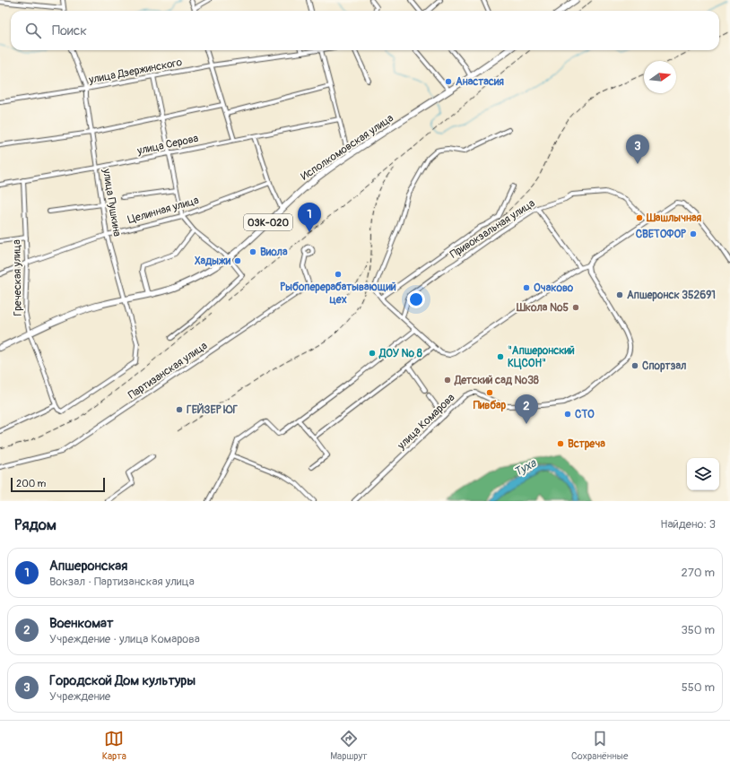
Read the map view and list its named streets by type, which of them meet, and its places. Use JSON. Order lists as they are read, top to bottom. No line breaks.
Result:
{"streets":{"main road":["Исполкомовская улица","03К-020"],"street":["улица Дзержинского","улица Серова","улица Пушкина","Целинная улица","Привокзальная улица","Греческая улица","Партизанская улица","улица Комарова"]},"crossings":[["улица Дзержинского","улица Пушкина"],["улица Серова","улица Пушкина"],["улица Серова","Греческая улица"],["Исполкомовская улица","улица Пушкина"],["Исполкомовская улица","Греческая улица"],["улица Пушкина","Целинная улица"],["улица Пушкина","Греческая улица"],["Целинная улица","Греческая улица"]],"water":["Туха"],"places":["Анастасия","Шашлычная","СВЕТОФОР","Виола","Хадыжи","Рыбоперерабатывающий цех","Очаково","Апшеронск 352691","Школа №5","ДОУ № 8","\"Апшеронский КЦСОН\"","Спортзал","Детский сад №38","Пивбар","ГЕЙЗЕР ЮГ","СТО","Встреча"],"scale_bar":"200 m","north":"right","page":{"search":"Поиск","pins":["3","1","2"],"scale":"200 m","heading":["Рядом","Найдено: 3"],"list":[{"mark":"1","name":"Апшеронская","note":"Вокзал · Партизанская улица","value":"270 m"},{"mark":"2","name":"Военкомат","note":"Учреждение · улица Комарова","value":"350 m"},{"mark":"3","name":"Городской Дом культуры","note":"Учреждение","value":"550 m"}],"nav":["Карта","Маршрут","Сохранённые"]}}
